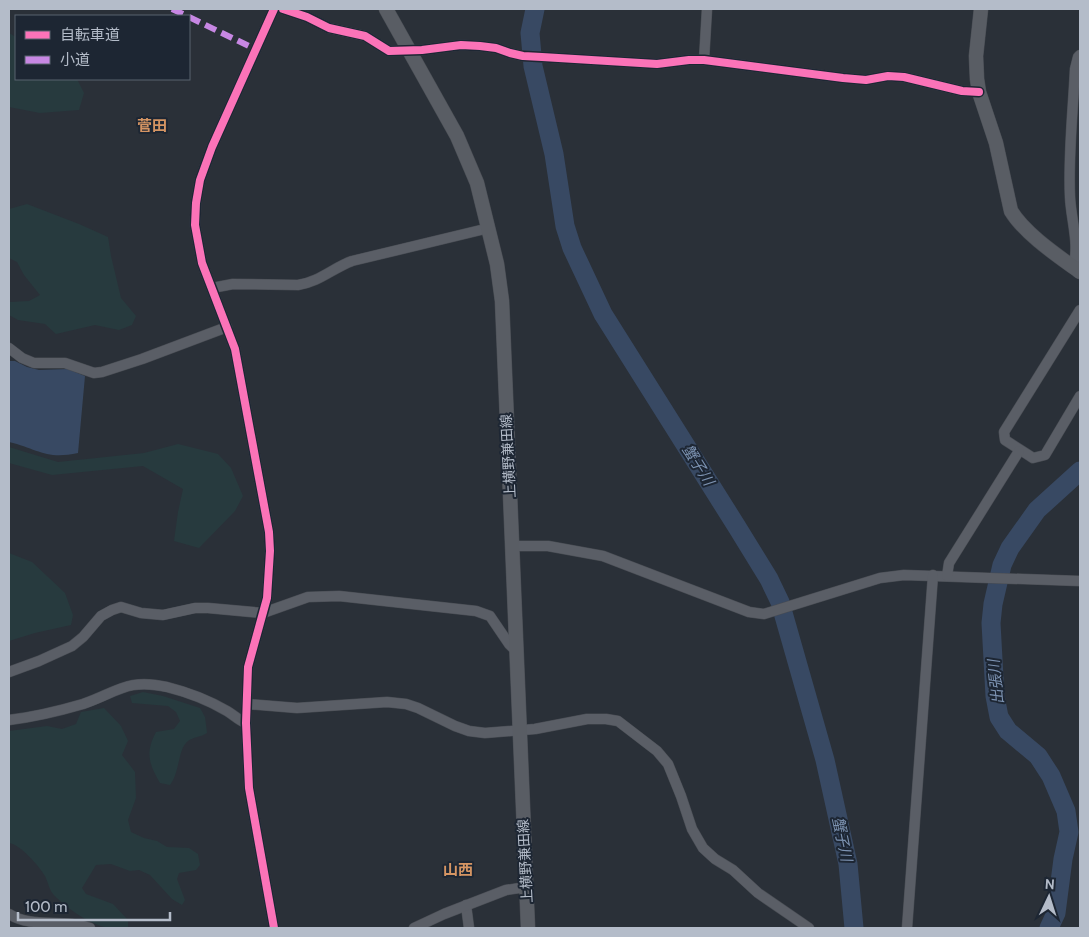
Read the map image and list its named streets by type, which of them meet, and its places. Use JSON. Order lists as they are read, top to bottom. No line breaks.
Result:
{"streets":{"main road":["上横野兼田線"]},"districts":["菅田","山西"],"water":["蟹子川","出張川"],"legend":["自転車道","小道"],"scale_bar":"100 m","north":"top"}
